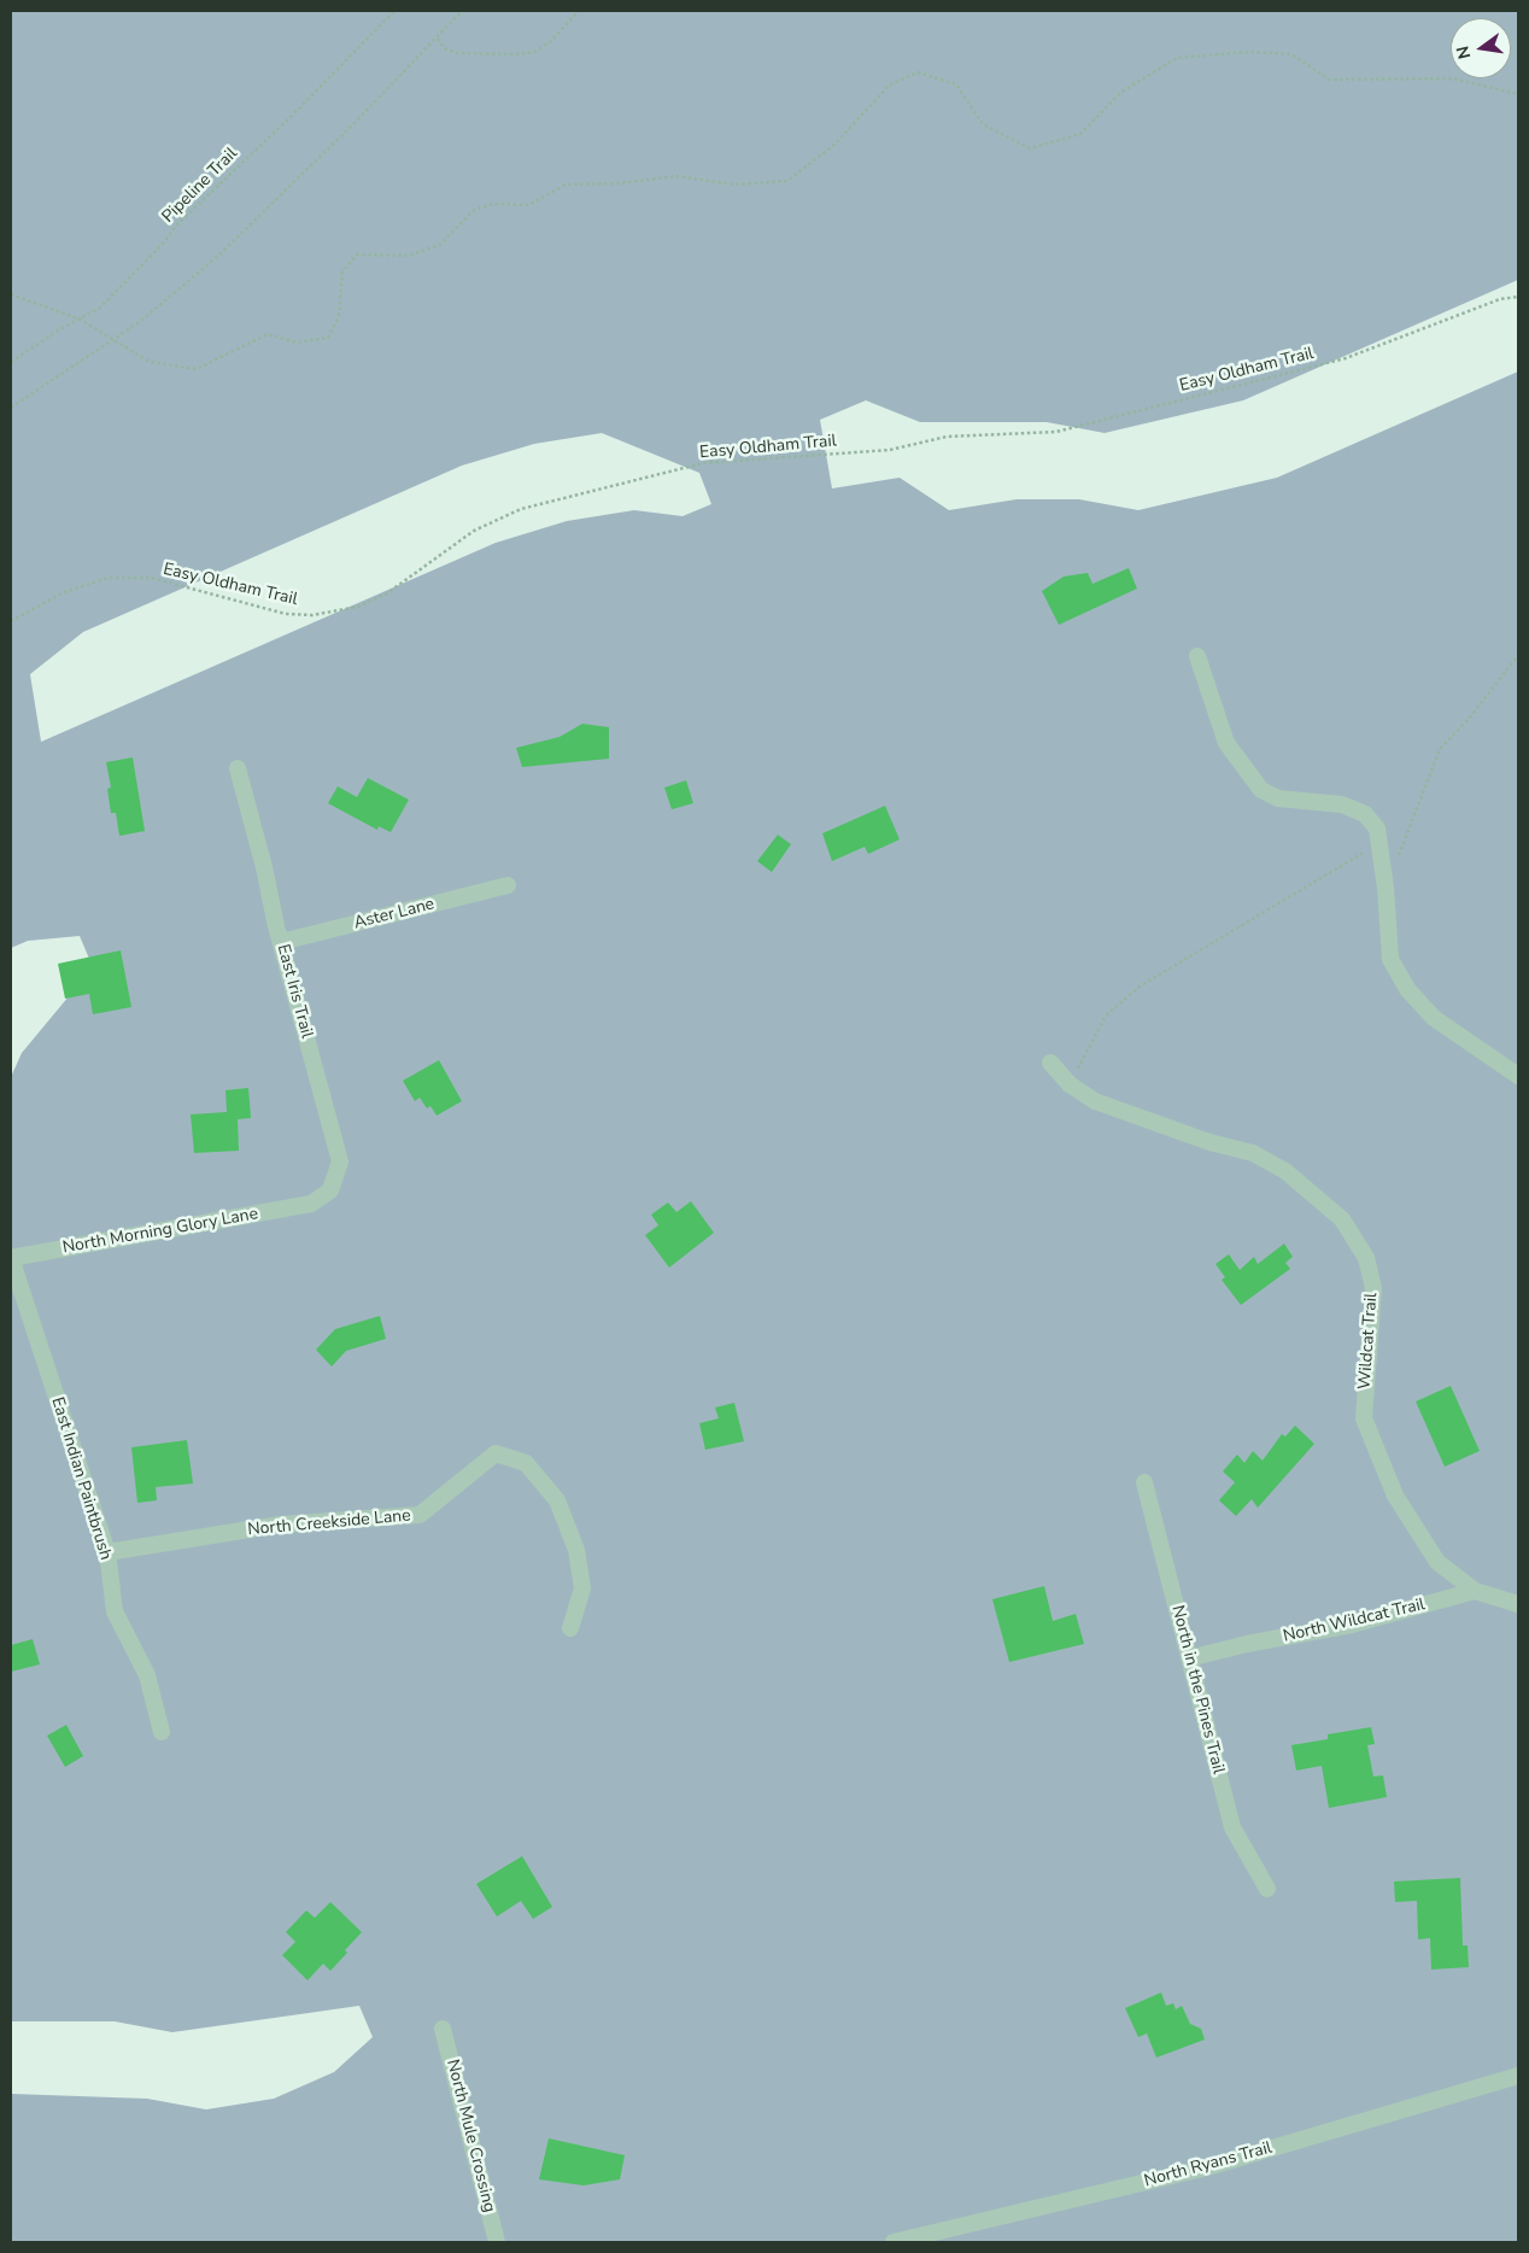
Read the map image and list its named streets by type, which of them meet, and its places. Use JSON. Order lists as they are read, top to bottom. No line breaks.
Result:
{"streets":{"street":["Aster Lane","East Iris Trail","North Morning Glory Lane","Wildcat Trail","East Indian Paintbrush","North Creekside Lane","North Wildcat Trail","North in the Pines Trail","North Mule Crossing","North Ryans Trail"],"path":["Pipeline Trail","Easy Oldham Trail"]},"crossings":[["Aster Lane","East Iris Trail"],["East Iris Trail","North Morning Glory Lane"],["North Morning Glory Lane","East Indian Paintbrush"],["Wildcat Trail","North Wildcat Trail"],["East Indian Paintbrush","North Creekside Lane"],["North Wildcat Trail","North in the Pines Trail"]],"north":"left"}
